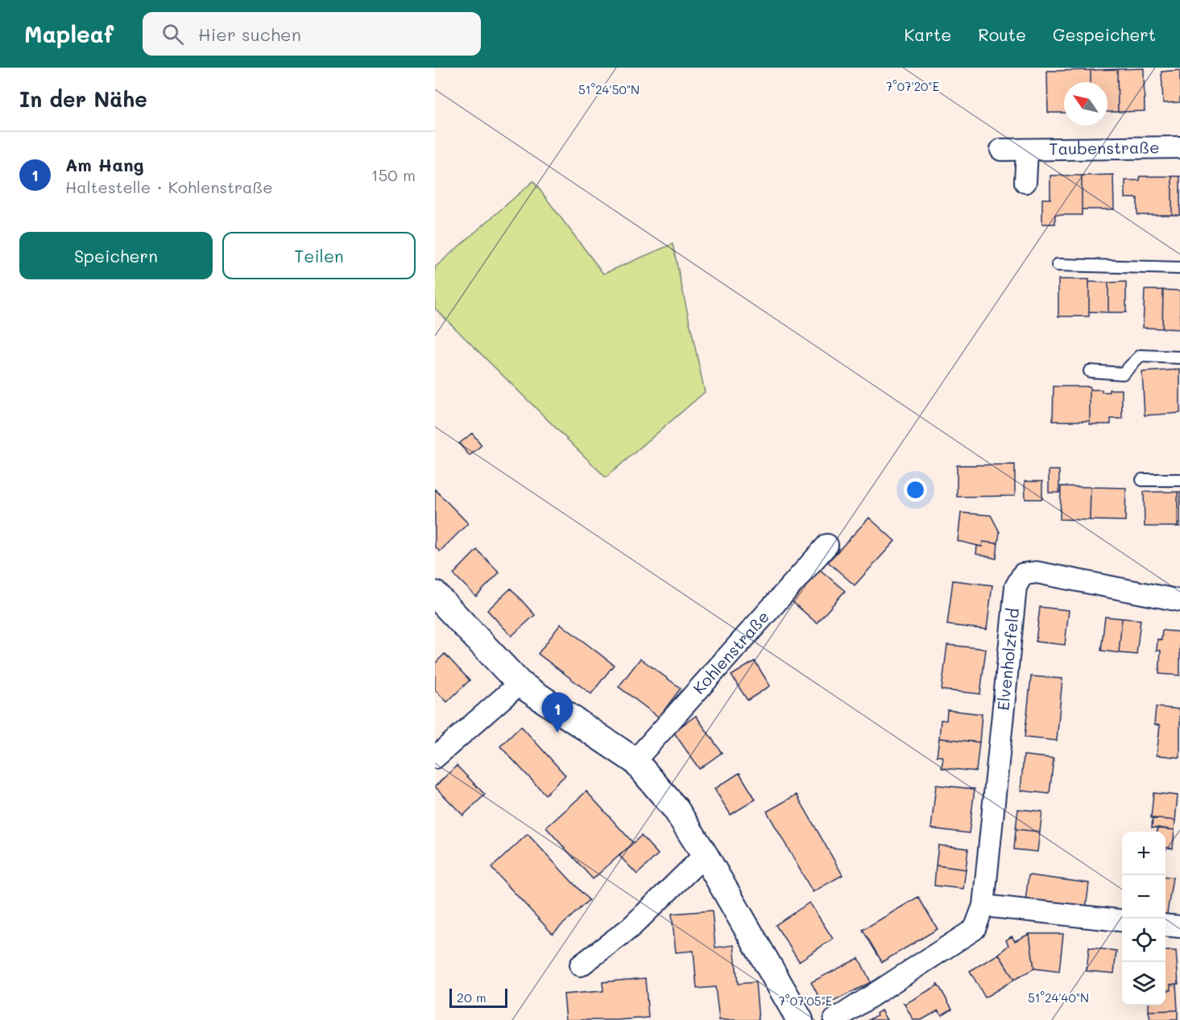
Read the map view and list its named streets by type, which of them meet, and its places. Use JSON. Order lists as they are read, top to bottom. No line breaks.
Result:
{"streets":{"street":["Taubenstraße","Kohlenstraße","Elvenholzfeld"]},"scale_bar":"20 m","north":"top left","page":{"header":"Mapleaf","search":"Hier suchen","nav":["Karte","Route","Gespeichert"],"heading":"In der Nähe","list":[{"mark":"1","name":"Am Hang","note":"Haltestelle · Kohlenstraße","value":"150 m"}],"buttons":["Speichern","Teilen"],"pins":"1","map_buttons":["+","−"],"scale":"20 m"},"coordinates":["7°07'20\"E","51°24'50\"N","51°24'40\"N","7°07'05\"E"]}
